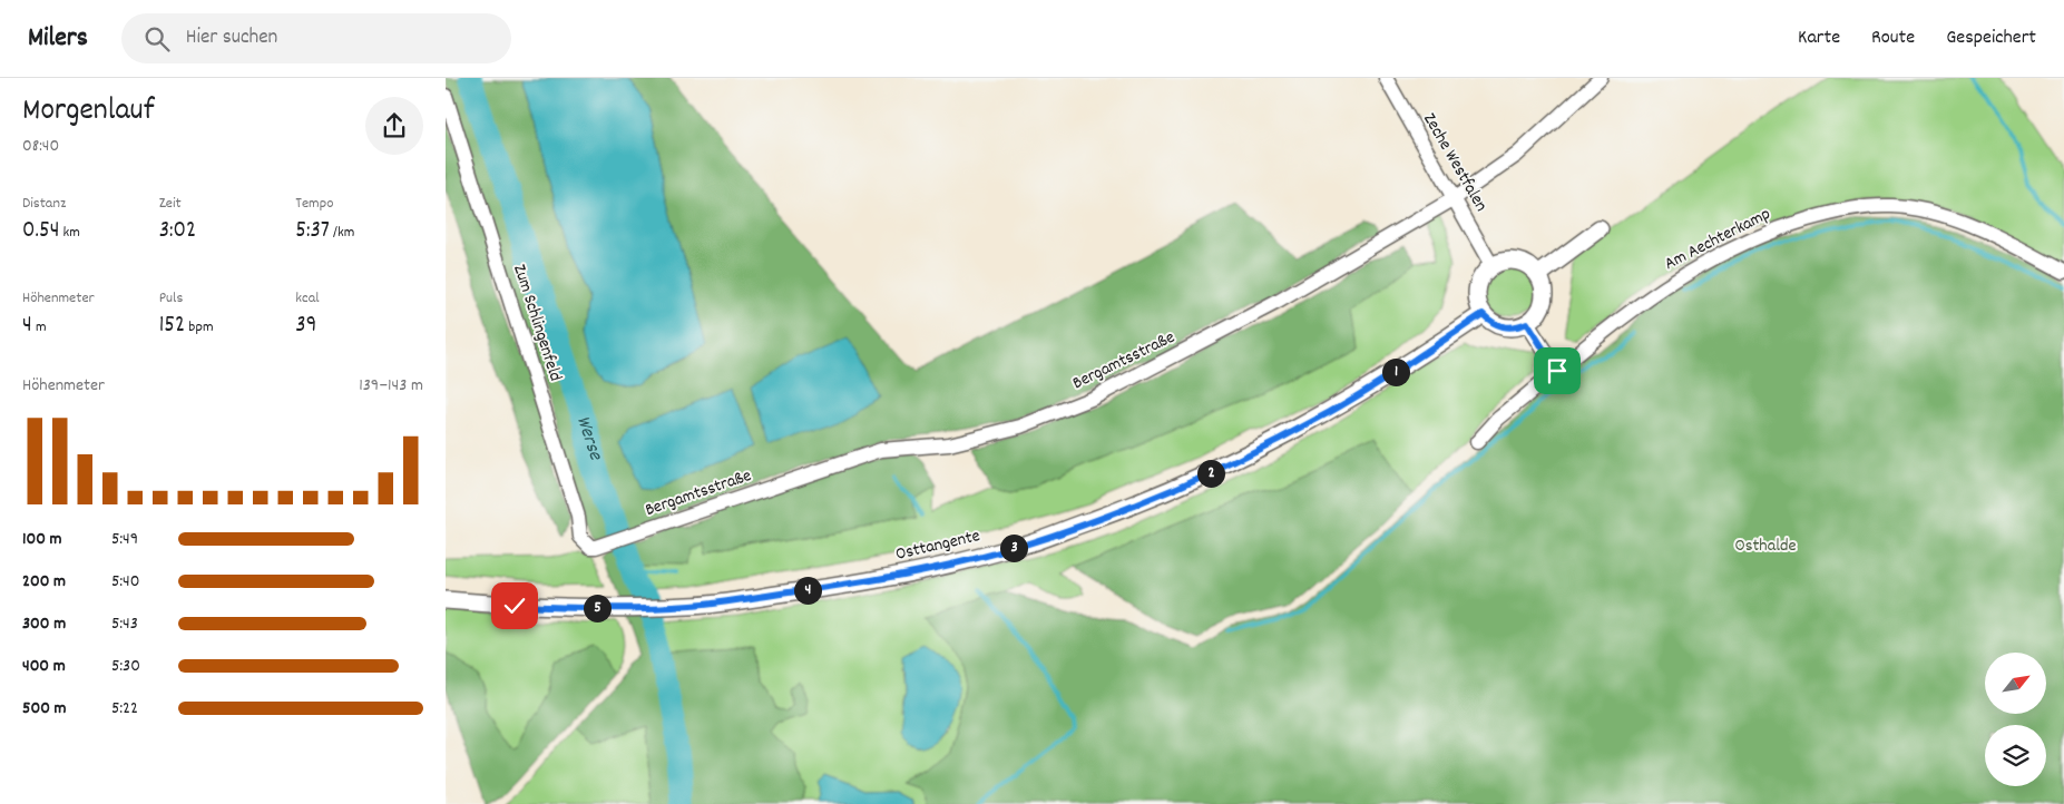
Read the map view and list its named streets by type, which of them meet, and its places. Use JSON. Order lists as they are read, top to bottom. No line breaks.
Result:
{"streets":{"street":["Zeche Westfalen","Am Aechterkamp","Zum Schlingenfeld","Bergamtsstraße","Osttangente"]},"crossings":[["Zeche Westfalen","Bergamtsstraße"],["Zeche Westfalen","Osttangente"],["Zum Schlingenfeld","Bergamtsstraße"]],"water":["Werse"],"parks":["Osthalde"],"north":"top right","page":{"header":"Milers","search":"Hier suchen","nav":["Karte","Route","Gespeichert"],"heading":["Morgenlauf","08:40"],"stats":[["Distanz","0.54 km"],["Zeit","3:02"],["Tempo","5:37 /km"],["Höhenmeter","4 m"],["Puls","152 bpm"],["kcal","39"]],"pins":["1","2","3","4","5"],"chart":["Höhenmeter","139–143 m"],"list":[{"name":"100 m","note":"5:49"},{"name":"200 m","note":"5:40"},{"name":"300 m","note":"5:43"},{"name":"400 m","note":"5:30"},{"name":"500 m","note":"5:22"}]}}
